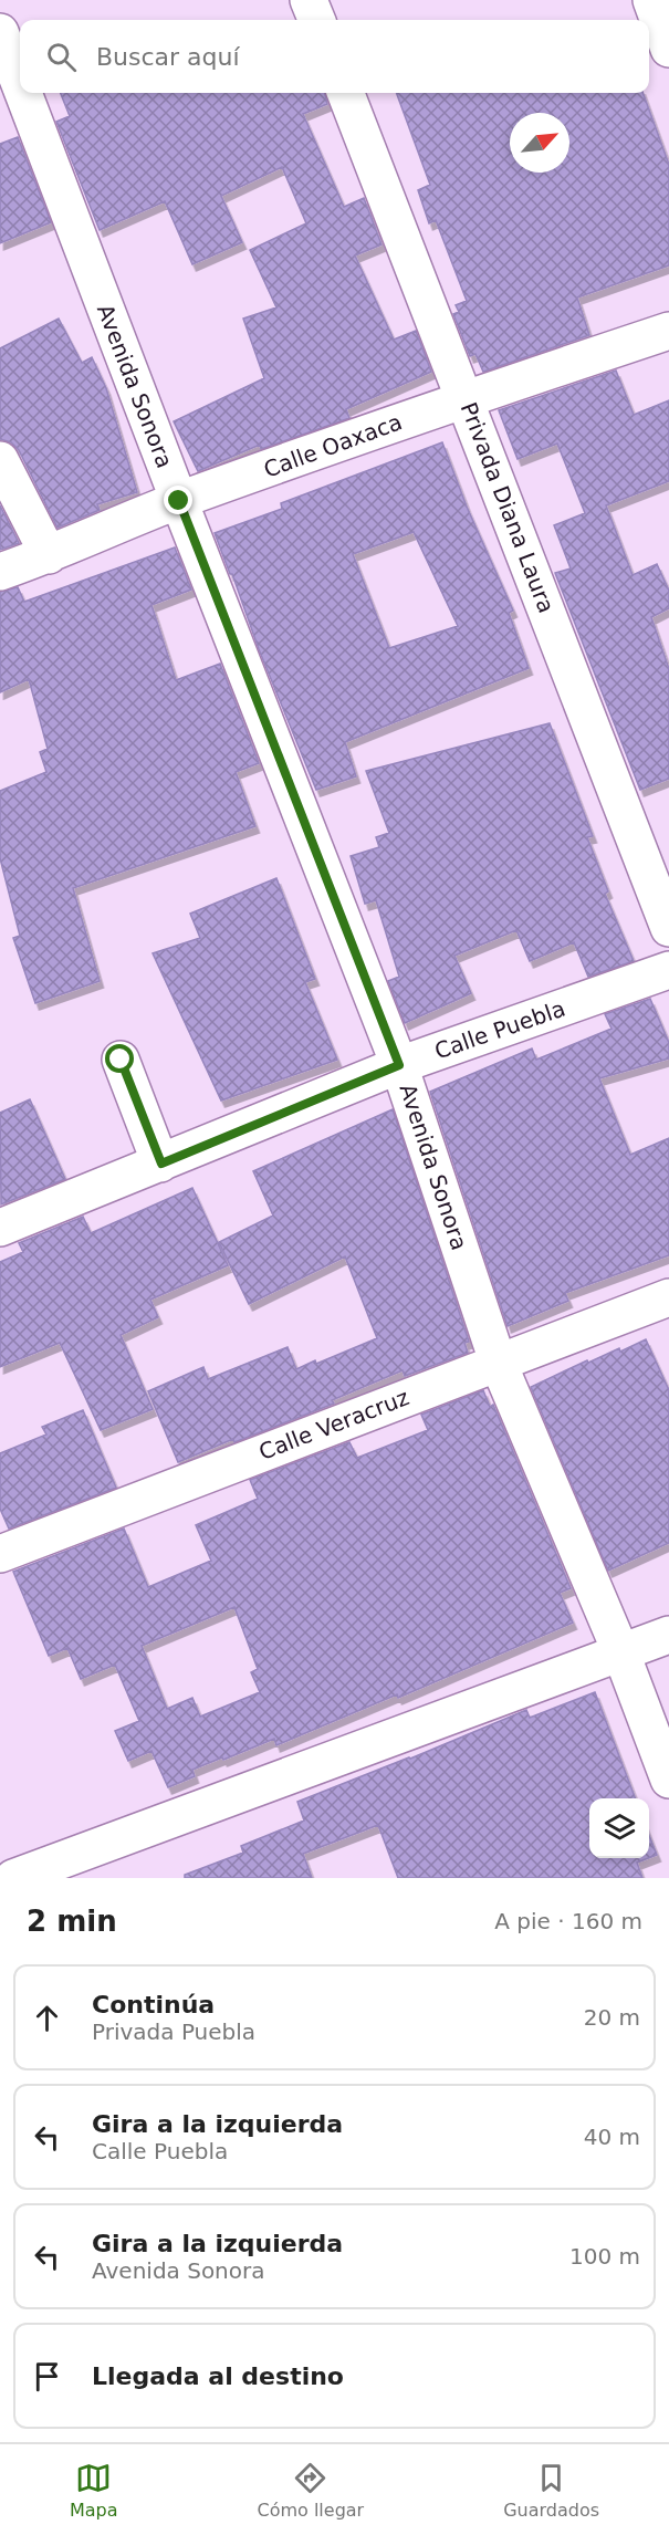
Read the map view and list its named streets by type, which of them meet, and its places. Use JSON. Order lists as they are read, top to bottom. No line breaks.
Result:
{"streets":{"street":["Avenida Sonora","Calle Oaxaca","Privada Diana Laura","Calle Puebla","Calle Veracruz"]},"crossings":[["Avenida Sonora","Calle Oaxaca"],["Avenida Sonora","Calle Puebla"],["Avenida Sonora","Calle Veracruz"],["Calle Oaxaca","Privada Diana Laura"]],"north":"top right","page":{"search":"Buscar aquí","heading":["2 min","A pie · 160 m"],"list":[["Continúa","Privada Puebla","20 m"],["Gira a la izquierda","Calle Puebla","40 m"],["Gira a la izquierda","Avenida Sonora","100 m"],"Llegada al destino"],"nav":["Mapa","Cómo llegar","Guardados"]}}
